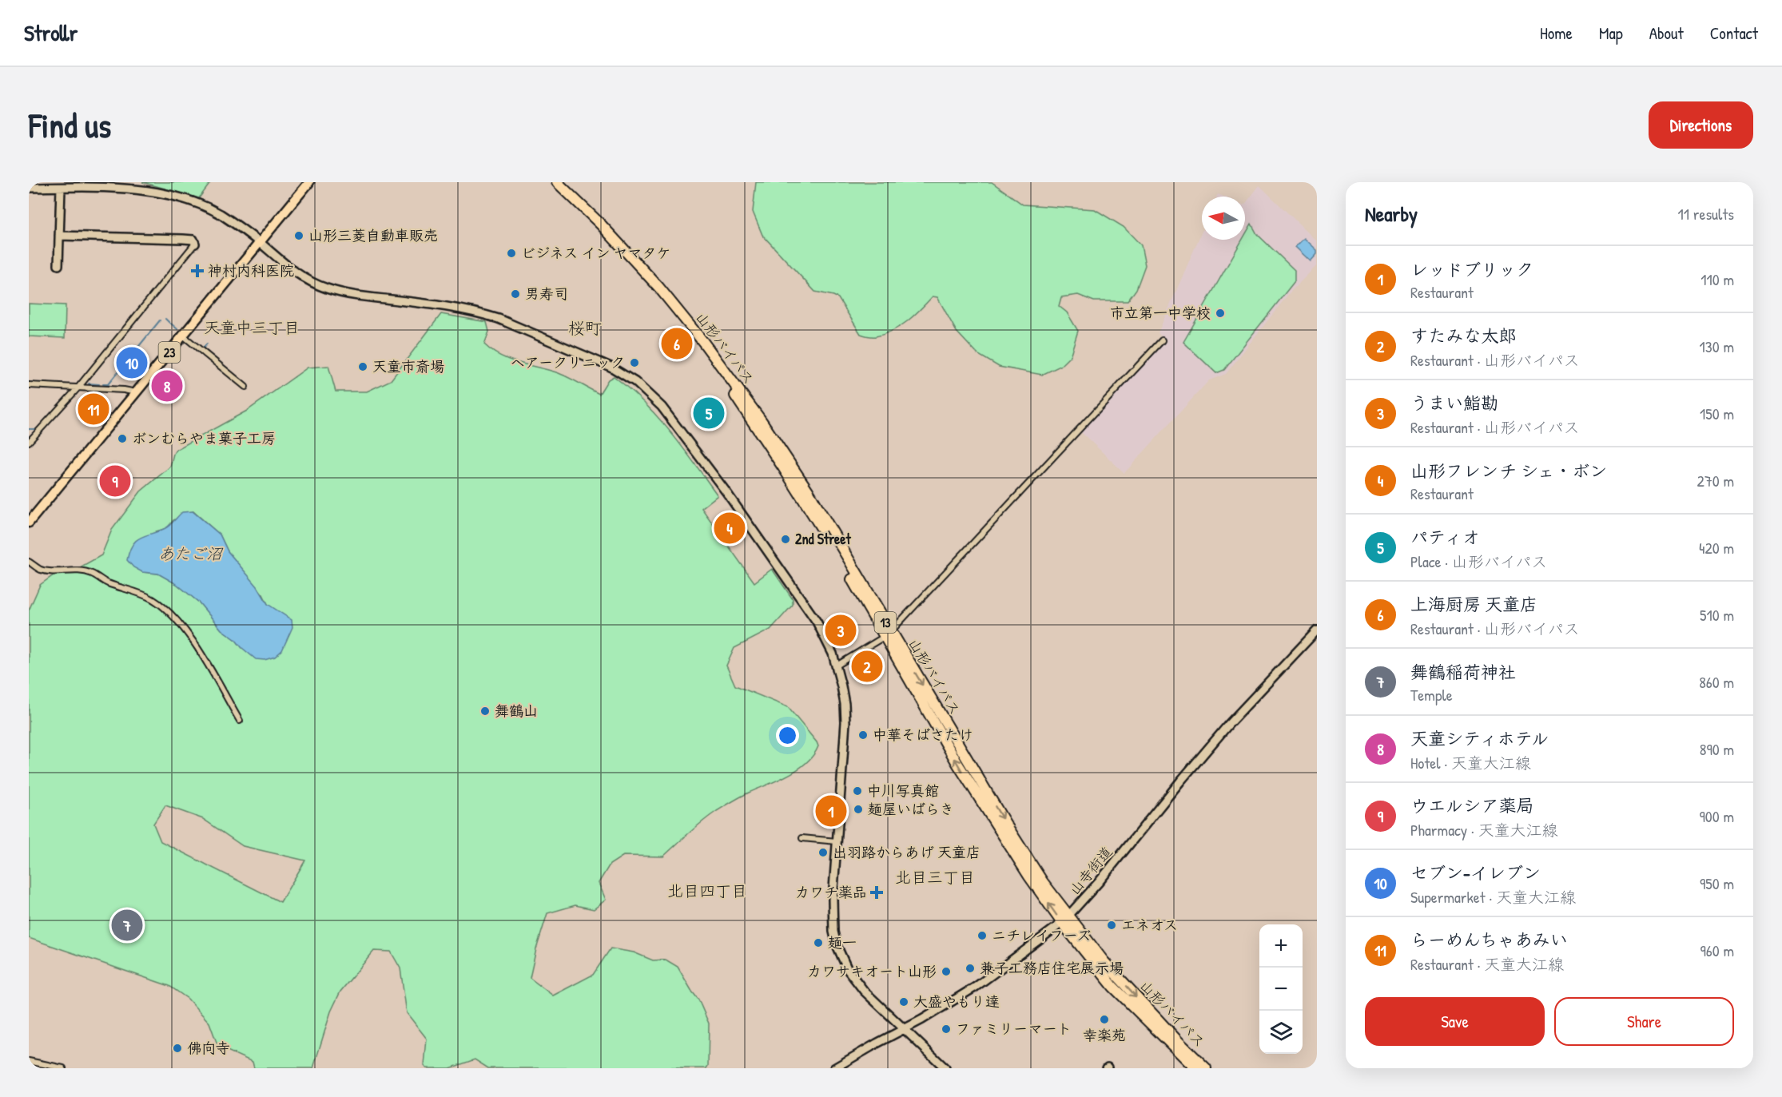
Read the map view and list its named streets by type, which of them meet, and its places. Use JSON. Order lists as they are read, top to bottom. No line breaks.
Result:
{"streets":{"highway":["山形バイパス","13"],"main road":["23"],"street":["山寺街道"]},"crossings":[["山形バイパス","山寺街道"]],"districts":["天童中三丁目","桜町","北目三丁目","北目四丁目"],"water":["あたご沼"],"places":{"other":["山形三菱自動車販売","ビジネス イン ヤマタケ","男寿司","市立第一中学校","ヘアークリニック","天童市斎場","ボンむらやま菓子工房","2nd Street","舞鶴山","中華そばさたけ","中川写真館","麺屋いばらき","出羽路からあげ 天童店","エネオス","ニチレイフーズ","麺一","兼子工務店住宅展示場","カワサキオート山形","大盛やもり達","幸楽苑","ファミリーマート","佛向寺"],"health":["神村内科医院","カワチ薬品"]},"north":"left","page":{"header":"Strollr","nav":["Home","Map","About","Contact"],"buttons":["Directions",["Save","Share"]],"title":"Find us","heading":["Nearby","11 results"],"list":[{"mark":"1","name":"レッドブリック","note":"Restaurant","value":"110 m"},{"mark":"2","name":"すたみな太郎","note":"Restaurant · 山形バイパス","value":"130 m"},{"mark":"3","name":"うまい鮨勘","note":"Restaurant · 山形バイパス","value":"150 m"},{"mark":"4","name":"山形フレンチ シェ・ボン","note":"Restaurant","value":"270 m"},{"mark":"5","name":"パティオ","note":"Place · 山形バイパス","value":"420 m"},{"mark":"6","name":"上海厨房 天童店","note":"Restaurant · 山形バイパス","value":"510 m"},{"mark":"7","name":"舞鶴稲荷神社","note":"Temple","value":"860 m"},{"mark":"8","name":"天童シティホテル","note":"Hotel · 天童大江線","value":"890 m"},{"mark":"9","name":"ウエルシア薬局","note":"Pharmacy · 天童大江線","value":"900 m"},{"mark":"10","name":"セブン-イレブン","note":"Supermarket · 天童大江線","value":"950 m"},{"mark":"11","name":"らーめんちゃあみい","note":"Restaurant · 天童大江線","value":"960 m"}],"pins":["6","10","8","11","5","9","4","3","2","1","7"],"map_buttons":["+","−"]}}
